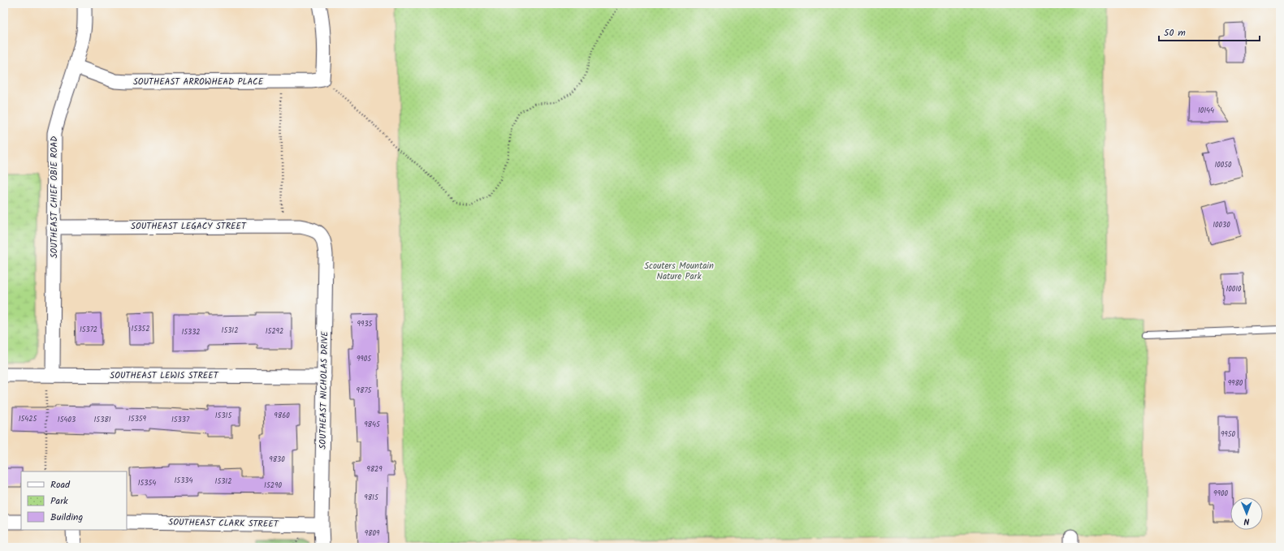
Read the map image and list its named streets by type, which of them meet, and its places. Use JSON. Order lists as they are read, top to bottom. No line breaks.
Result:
{"streets":{"street":["SOUTHEAST ARROWHEAD PLACE","SOUTHEAST CHIEF OBIE ROAD","SOUTHEAST LEGACY STREET","SOUTHEAST LEWIS STREET","SOUTHEAST NICHOLAS DRIVE","SOUTHEAST CLARK STREET"]},"crossings":[["SOUTHEAST ARROWHEAD PLACE","SOUTHEAST CHIEF OBIE ROAD"],["SOUTHEAST CHIEF OBIE ROAD","SOUTHEAST LEGACY STREET"],["SOUTHEAST CHIEF OBIE ROAD","SOUTHEAST LEWIS STREET"],["SOUTHEAST LEGACY STREET","SOUTHEAST NICHOLAS DRIVE"],["SOUTHEAST LEWIS STREET","SOUTHEAST NICHOLAS DRIVE"],["SOUTHEAST NICHOLAS DRIVE","SOUTHEAST CLARK STREET"]],"parks":["Scouters Mountain Nature Park"],"house_numbers":["10144","10050","10030","10010","9935","15352","15372","15312","15292","15332","9905","9980","9875","15315","9860","15425","15359","15403","15381","15337","9845","9950","9830","9829","15334","15312","15354","15290","9900","9815","9809"],"legend":["Road","Park","Building"],"scale_bar":"50 m","north":"bottom"}
